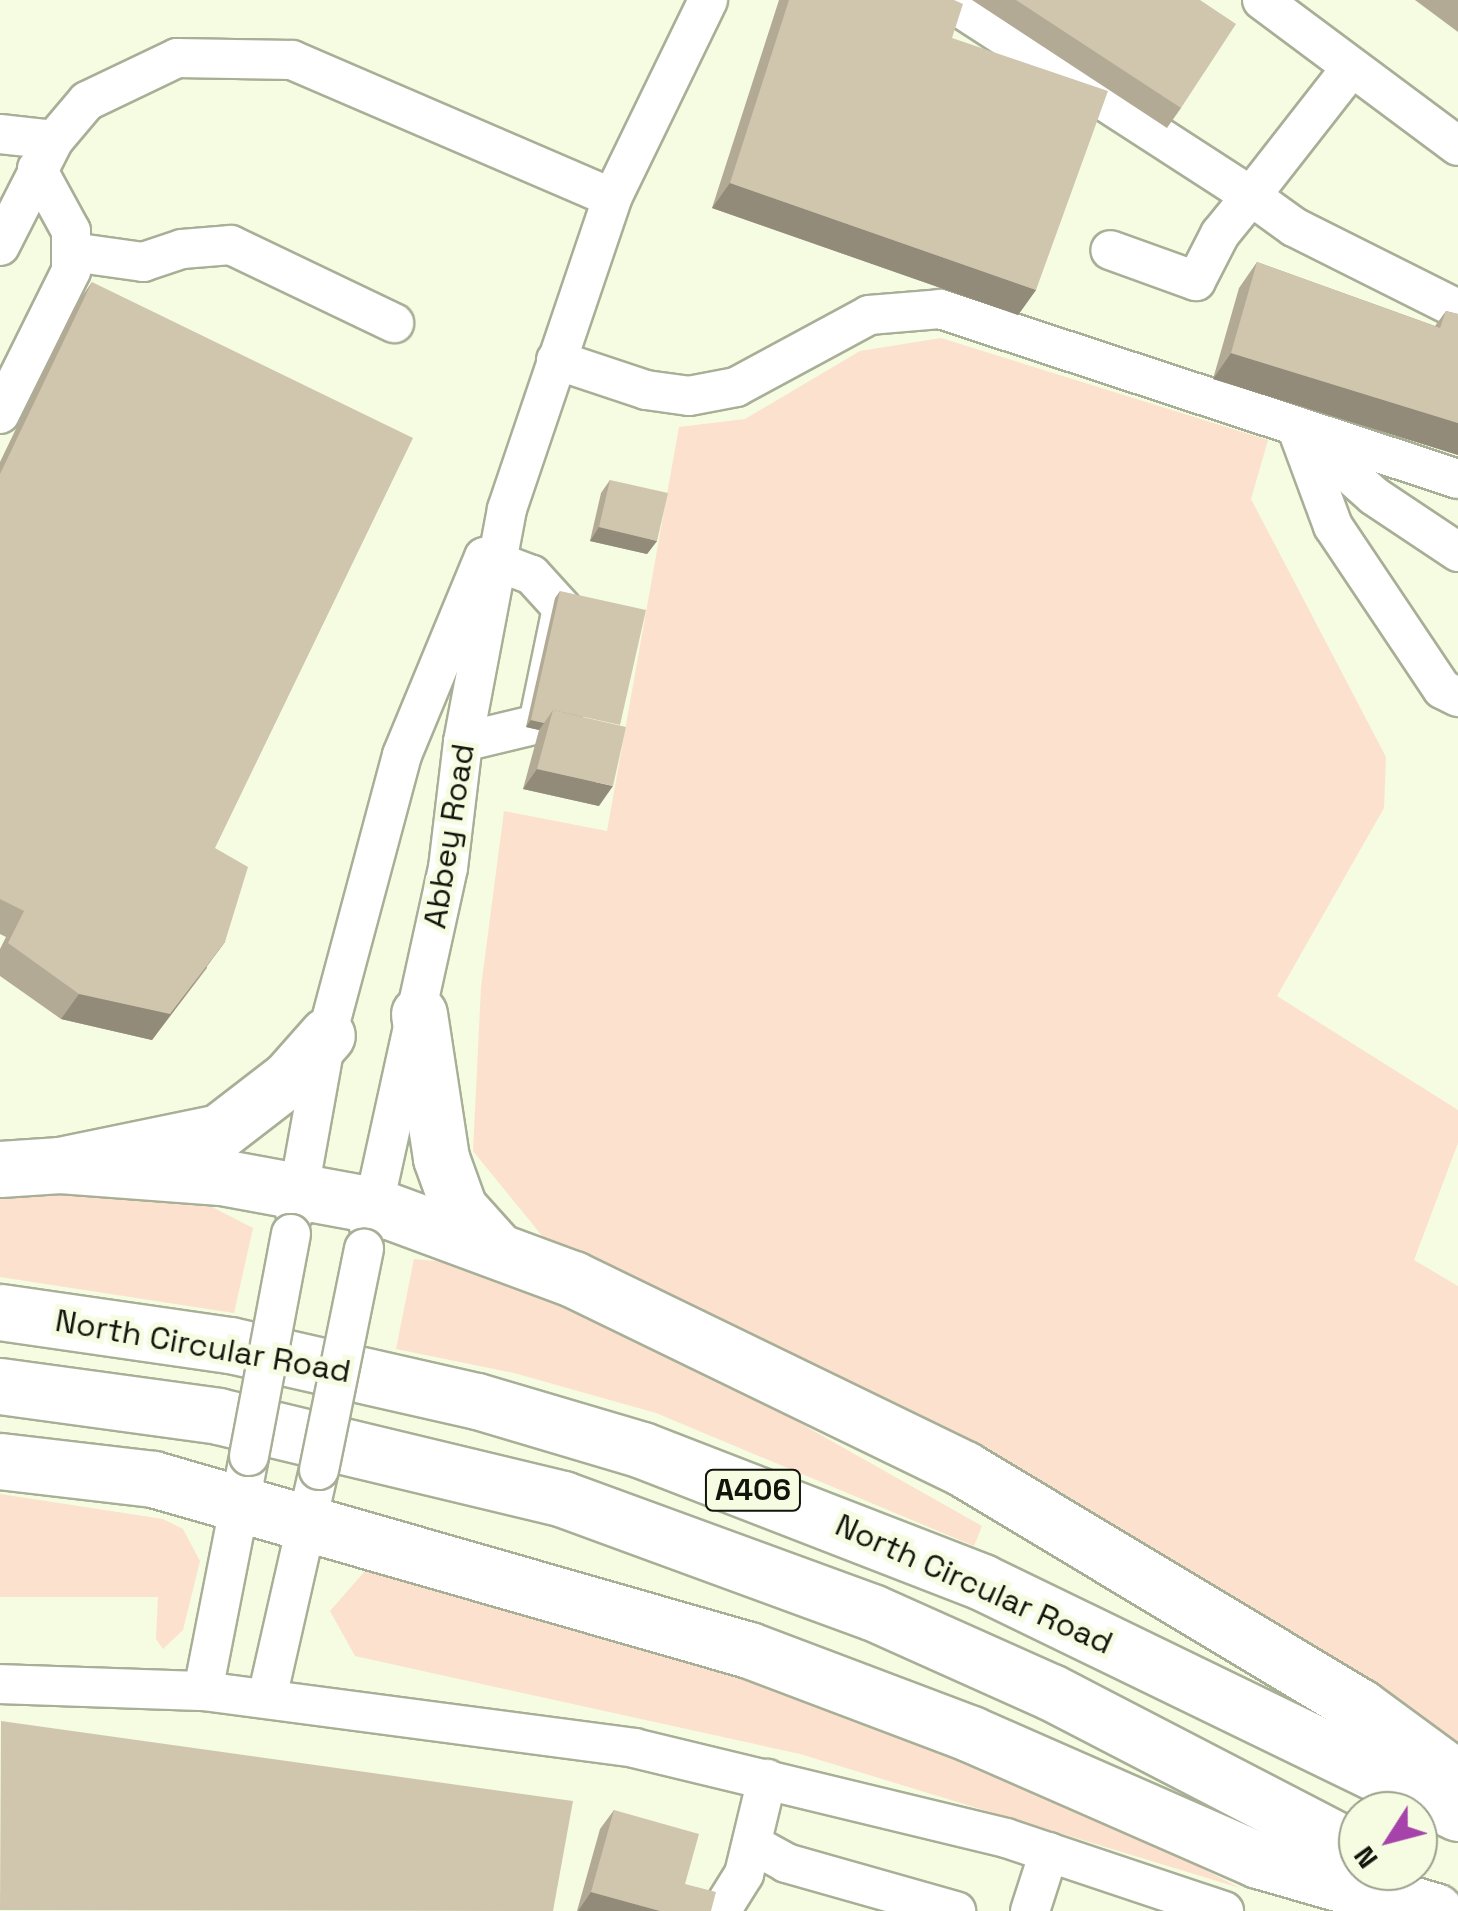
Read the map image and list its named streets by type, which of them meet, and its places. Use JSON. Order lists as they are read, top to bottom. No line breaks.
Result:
{"streets":{"highway":["North Circular Road","A406"],"street":["Abbey Road"]},"north":"bottom left"}
